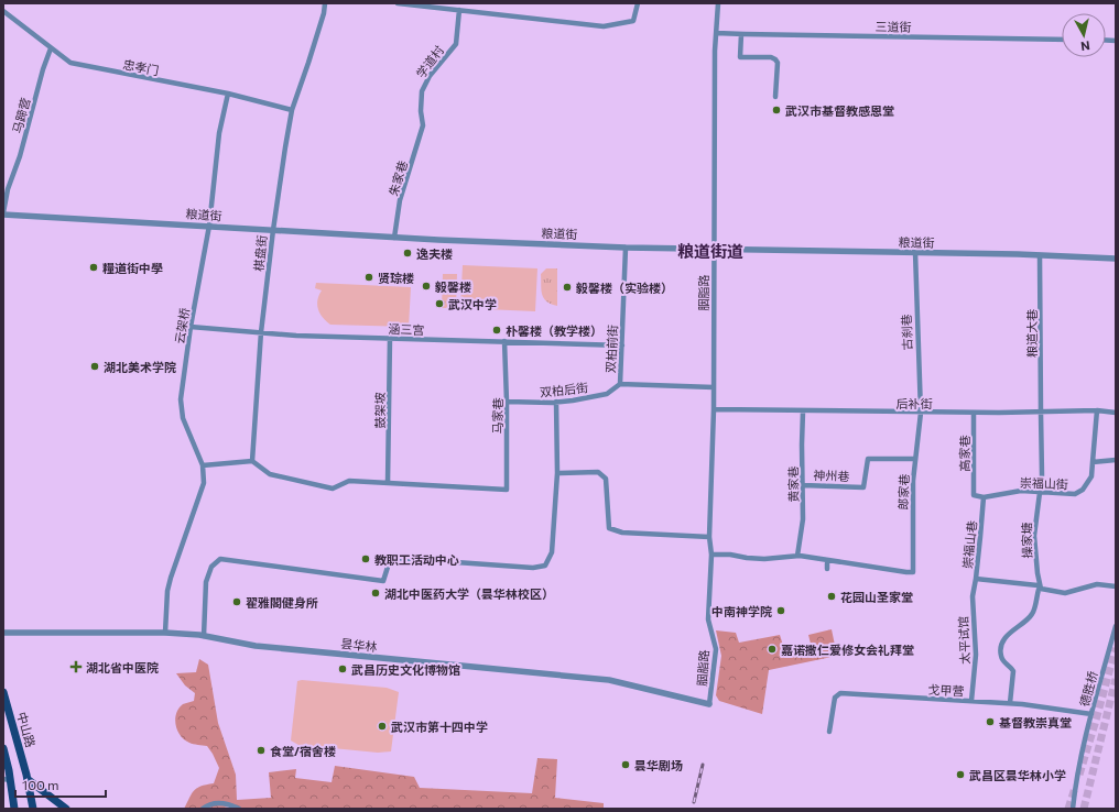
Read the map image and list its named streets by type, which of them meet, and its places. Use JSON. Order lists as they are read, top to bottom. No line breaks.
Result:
{"streets":{"main road":["中山路"],"street":["三道街","学道村","忠孝门","马蹄营","朱家巷","粮道街","棋盘街","胭脂路","云架桥","涵三宫","古刹巷","粮道大巷","双柏前街","双柏后街","后补街","鼓架坡","马家巷","高家巷","神州巷","崇福山街","黄家巷","郎家巷","操家塘","崇福山巷","太平试馆","昙华林","德胜桥","戈甲营"]},"crossings":[["三道街","胭脂路"],["学道村","朱家巷"],["忠孝门","马蹄营"],["忠孝门","棋盘街"],["忠孝门","云架桥"],["马蹄营","粮道街"],["朱家巷","粮道街"],["粮道街","棋盘街"],["粮道街","胭脂路"],["粮道街","云架桥"],["粮道街","古刹巷"],["粮道街","粮道大巷"],["粮道街","双柏前街"],["棋盘街","涵三宫"],["胭脂路","双柏前街"],["胭脂路","后补街"],["胭脂路","昙华林"],["云架桥","涵三宫"],["云架桥","昙华林"],["涵三宫","双柏前街"],["涵三宫","鼓架坡"],["涵三宫","马家巷"],["古刹巷","后补街"],["古刹巷","郎家巷"],["粮道大巷","后补街"],["粮道大巷","崇福山街"],["粮道大巷","操家塘"],["双柏前街","双柏后街"],["双柏后街","马家巷"],["后补街","高家巷"],["后补街","黄家巷"],["后补街","郎家巷"],["鼓架坡","马家巷"],["高家巷","崇福山街"],["神州巷","黄家巷"],["神州巷","郎家巷"],["崇福山街","操家塘"],["崇福山街","崇福山巷"],["黄家巷","郎家巷"],["操家塘","崇福山巷"],["崇福山巷","太平试馆"],["太平试馆","戈甲营"],["德胜桥","戈甲营"]],"districts":["粮道街道"],"places":{"other":["武汉市基督教感恩堂","逸夫楼","糧道街中學","贤琮楼","毅馨楼","毅馨楼（实验楼）","武汉中学","朴馨楼（教学楼）","湖北美术学院","教职工活动中心","湖北中医药大学（昙华林校区）","花园山圣家堂","翟雅閣健身所","中南神学院","嘉诺撒仁爱修女会礼拜堂","武昌历史文化博物馆","基督教崇真堂","武汉市第十四中学","食堂/宿舍楼","昙华剧场","武昌区昙华林小学"],"health":["湖北省中医院"]},"scale_bar":"100 m","north":"bottom"}
